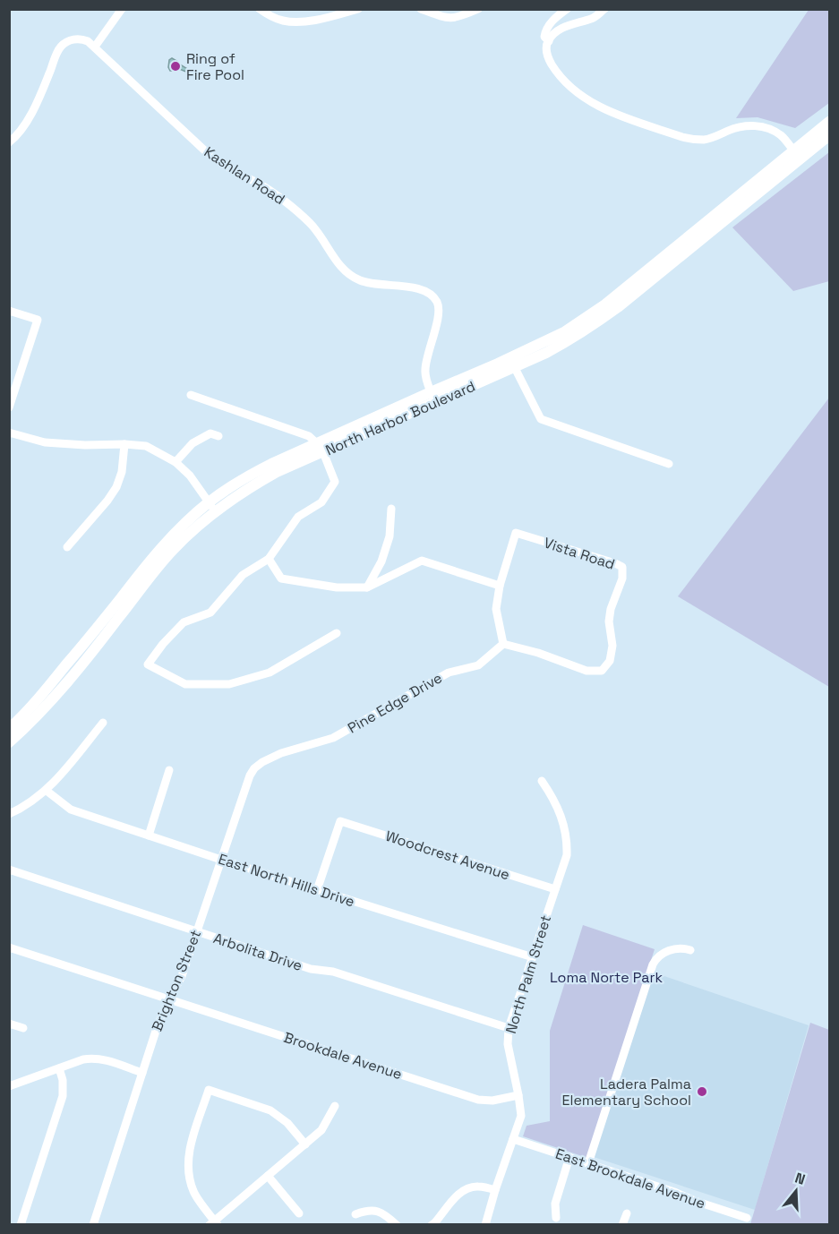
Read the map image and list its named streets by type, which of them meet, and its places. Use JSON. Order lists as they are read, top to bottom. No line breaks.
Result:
{"streets":{"main road":["North Harbor Boulevard"],"street":["Kashlan Road","Vista Road","Pine Edge Drive","Woodcrest Avenue","East North Hills Drive","Arbolita Drive","North Palm Street","Brighton Street","Brookdale Avenue","East Brookdale Avenue"]},"crossings":[["Kashlan Road","North Harbor Boulevard"],["Vista Road","Pine Edge Drive"],["Pine Edge Drive","Brighton Street"],["Woodcrest Avenue","East North Hills Drive"],["Woodcrest Avenue","North Palm Street"],["East North Hills Drive","North Palm Street"],["East North Hills Drive","Brighton Street"],["Arbolita Drive","North Palm Street"],["Arbolita Drive","Brighton Street"],["North Palm Street","Brookdale Avenue"],["North Palm Street","East Brookdale Avenue"],["Brighton Street","Brookdale Avenue"]],"parks":["Loma Norte Park"],"places":["Ring of Fire Pool","Ladera Palma Elementary School"],"north":"top"}
